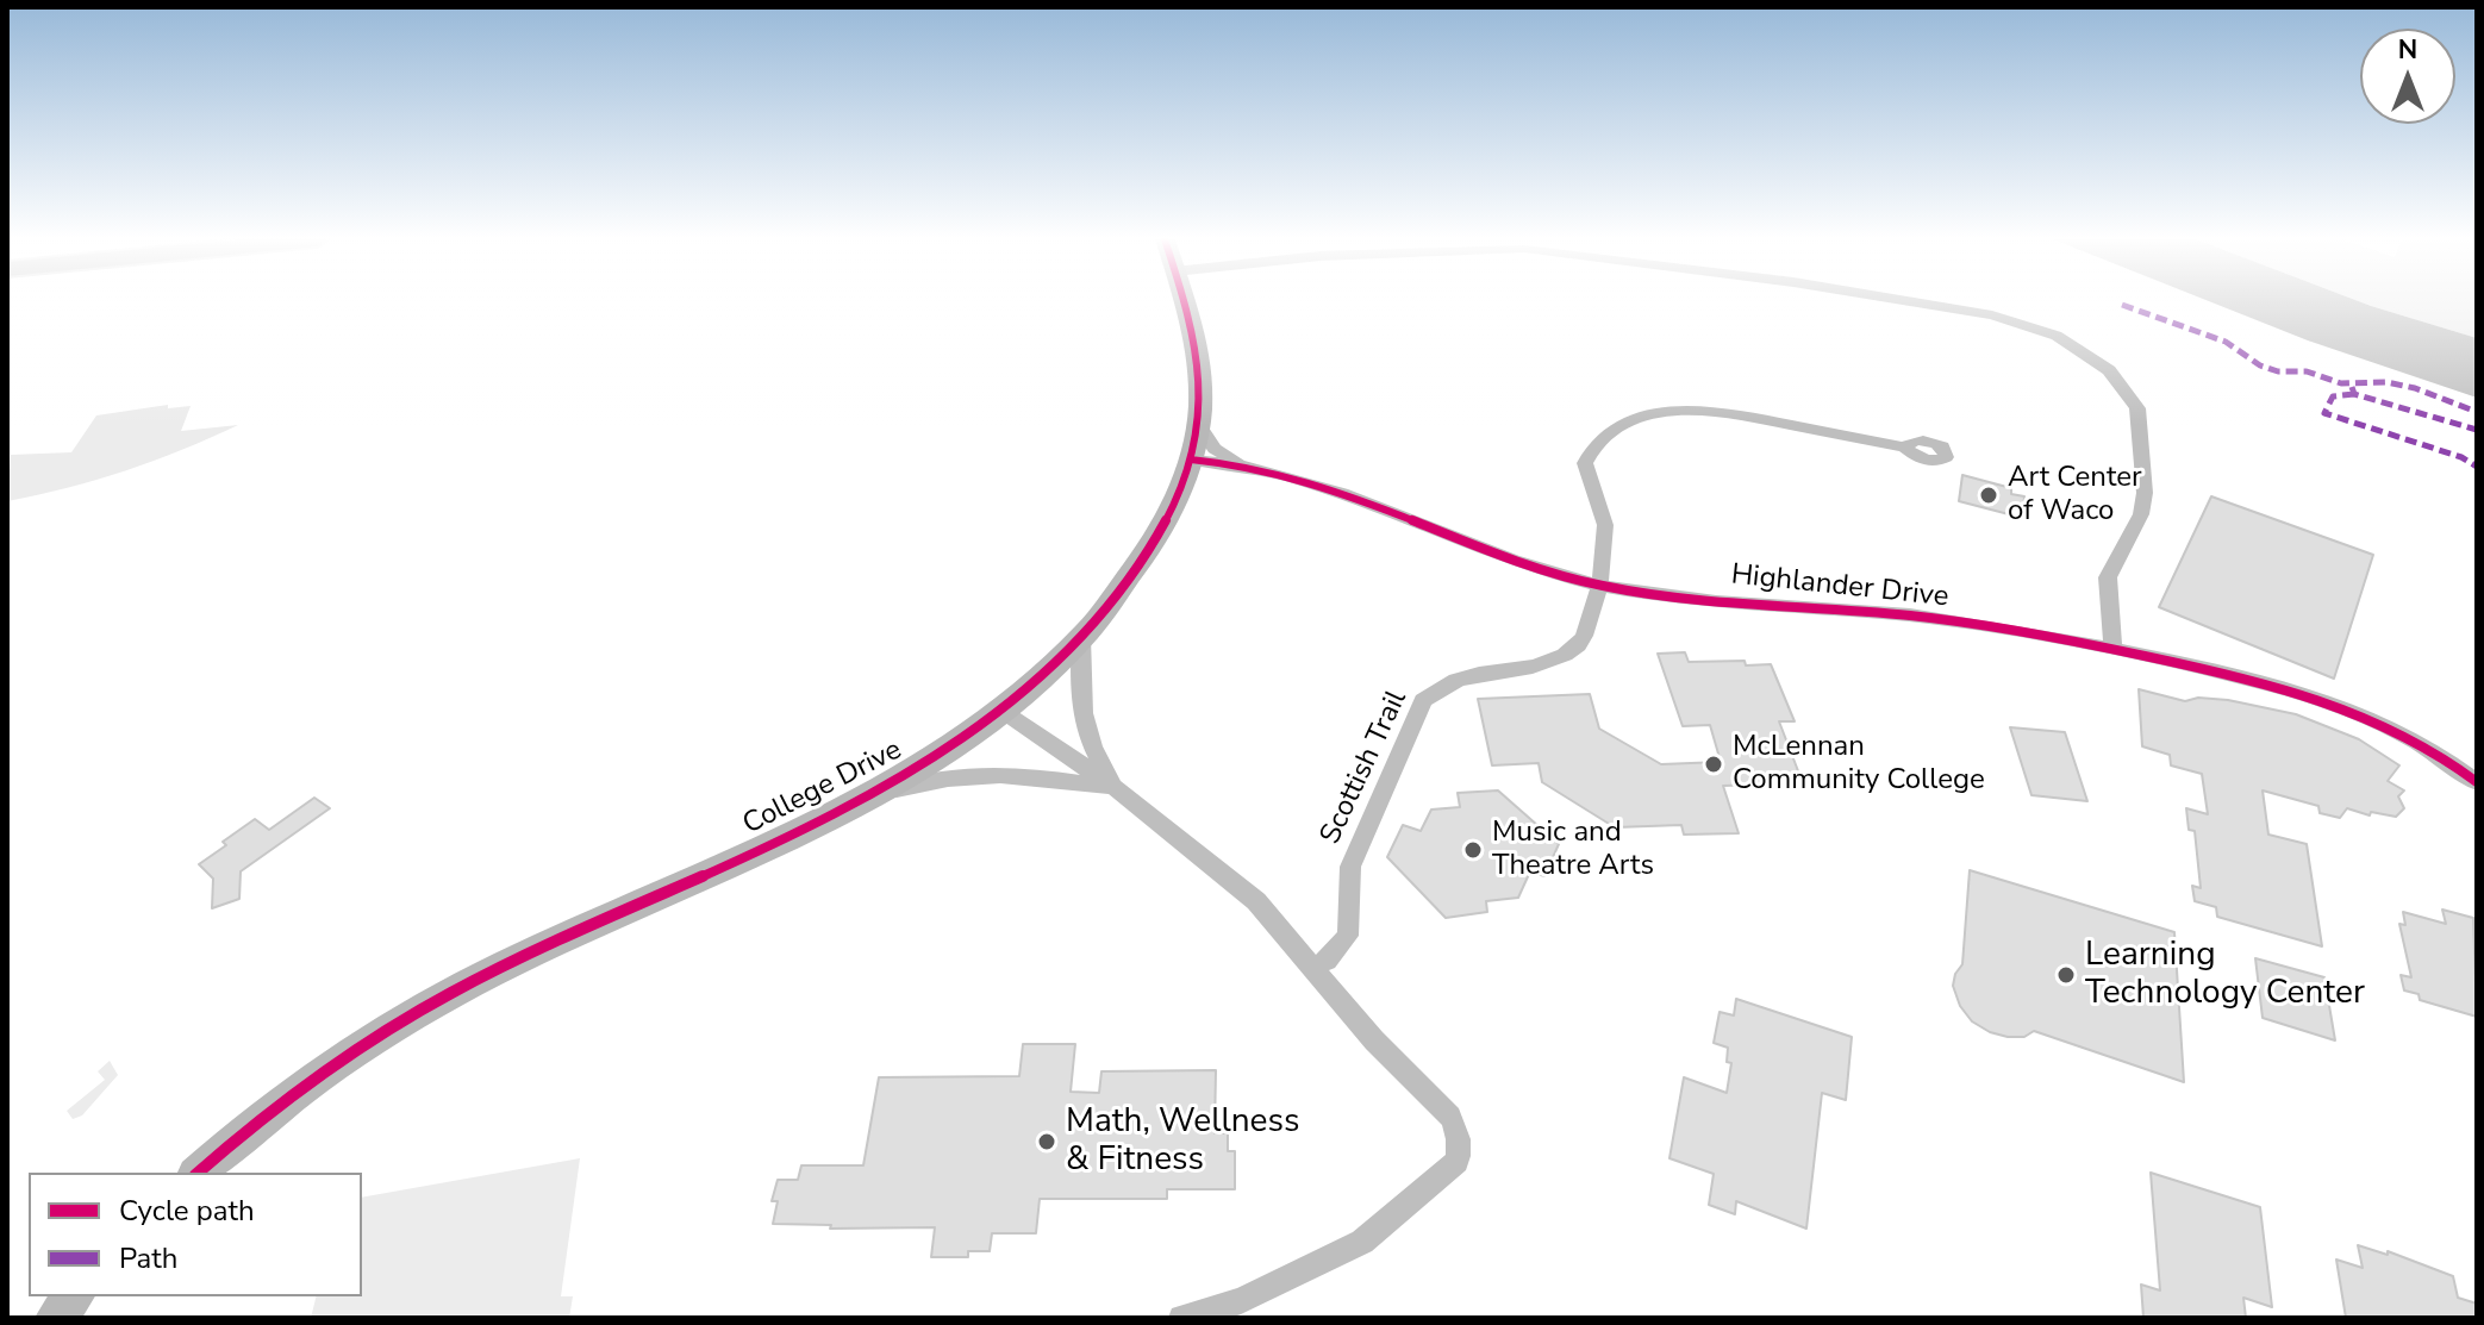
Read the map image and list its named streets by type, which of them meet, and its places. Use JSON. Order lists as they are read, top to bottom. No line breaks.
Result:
{"streets":{"street":["Highlander Drive","Scottish Trail","College Drive"]},"crossings":[["Highlander Drive","Scottish Trail"],["Highlander Drive","College Drive"]],"places":["Art Center of Waco","McLennan Community College","Music and Theatre Arts","Learning Technology Center","Math, Wellness & Fitness"],"legend":["Cycle path","Path"],"north":"top"}
